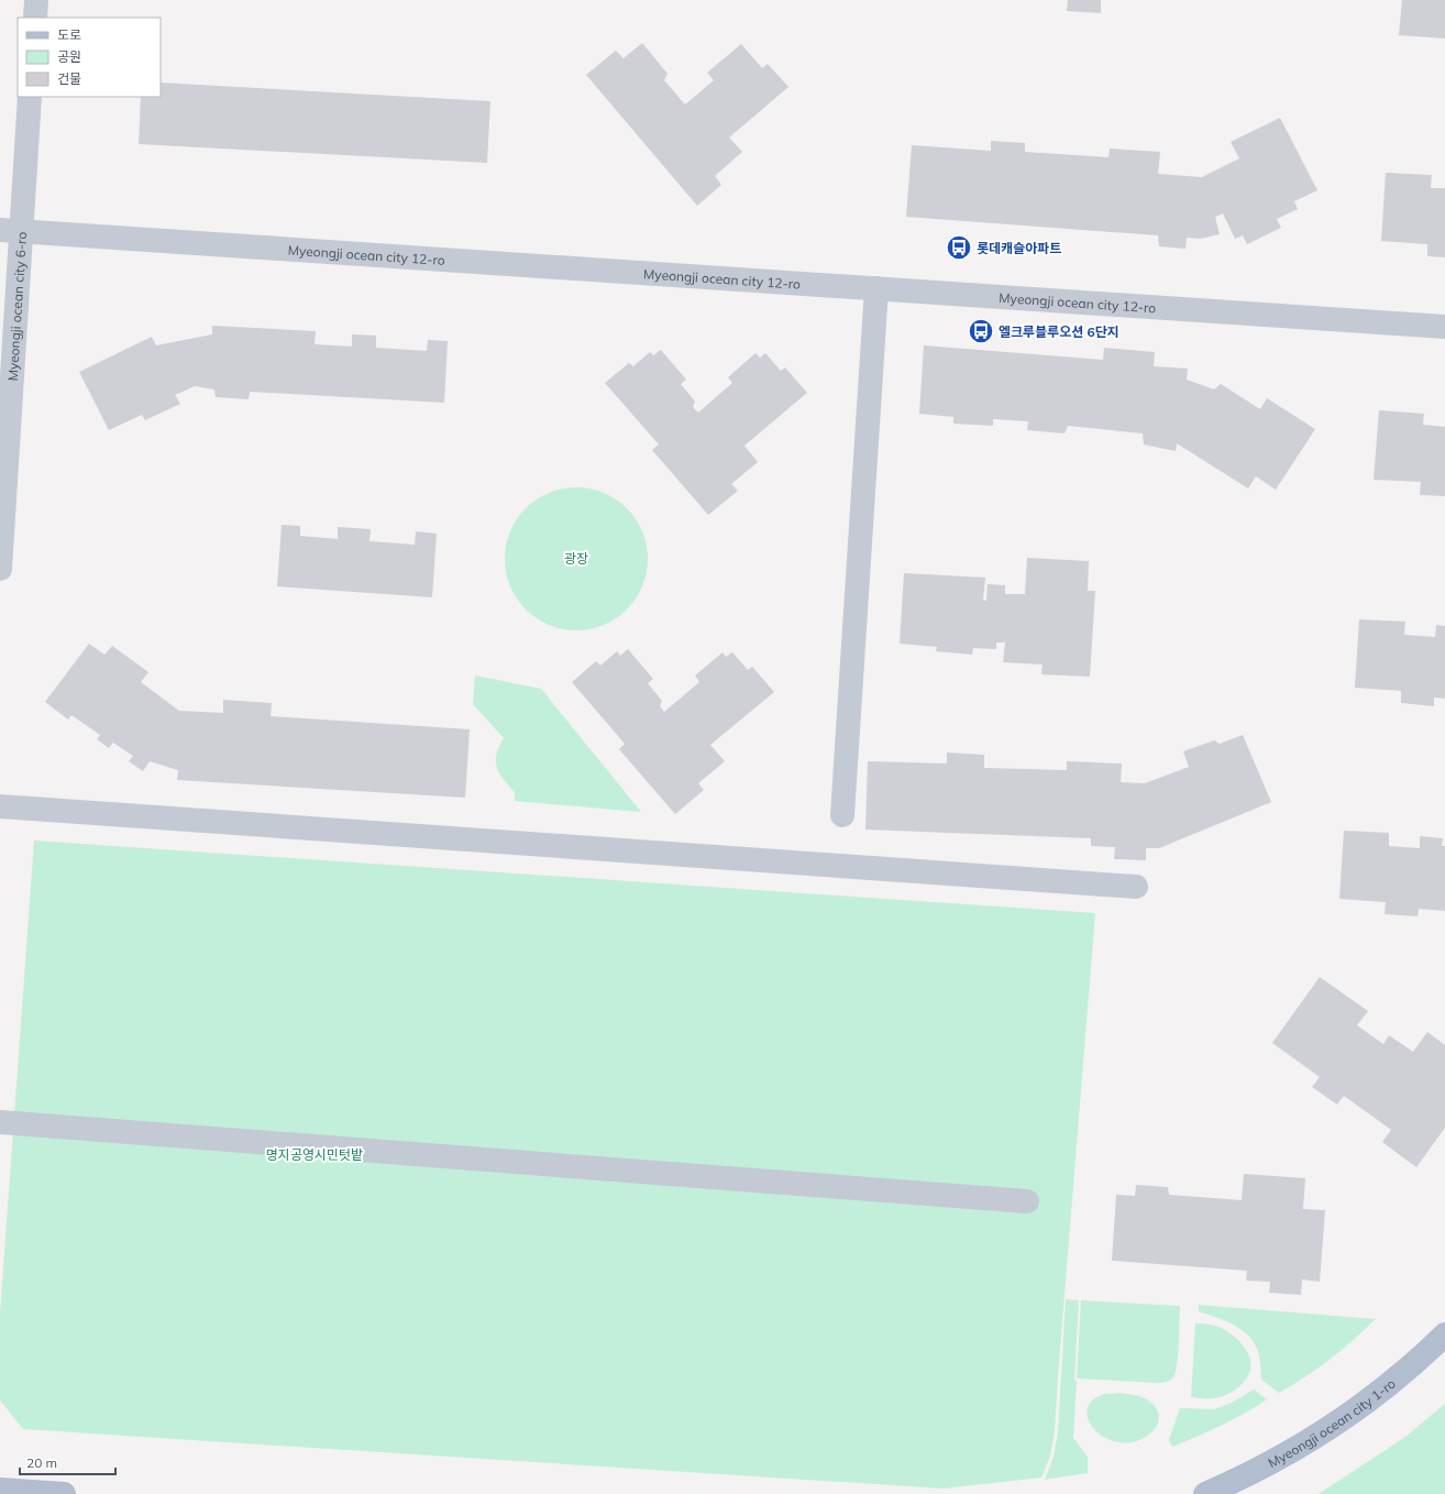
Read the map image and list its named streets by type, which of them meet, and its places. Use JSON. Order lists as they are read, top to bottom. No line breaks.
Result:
{"streets":{"main road":["Myeongji ocean city 1-ro"],"street":["Myeongji ocean city 12-ro","Myeongji ocean city 6-ro"]},"crossings":[["Myeongji ocean city 12-ro","Myeongji ocean city 6-ro"]],"parks":["광장","명지공영시민텃밭"],"places":{"bus stop":["롯데캐슬아파트","엘크루블루오션 6단지"]},"legend":["도로","공원","건물"],"scale_bar":"20 m"}
